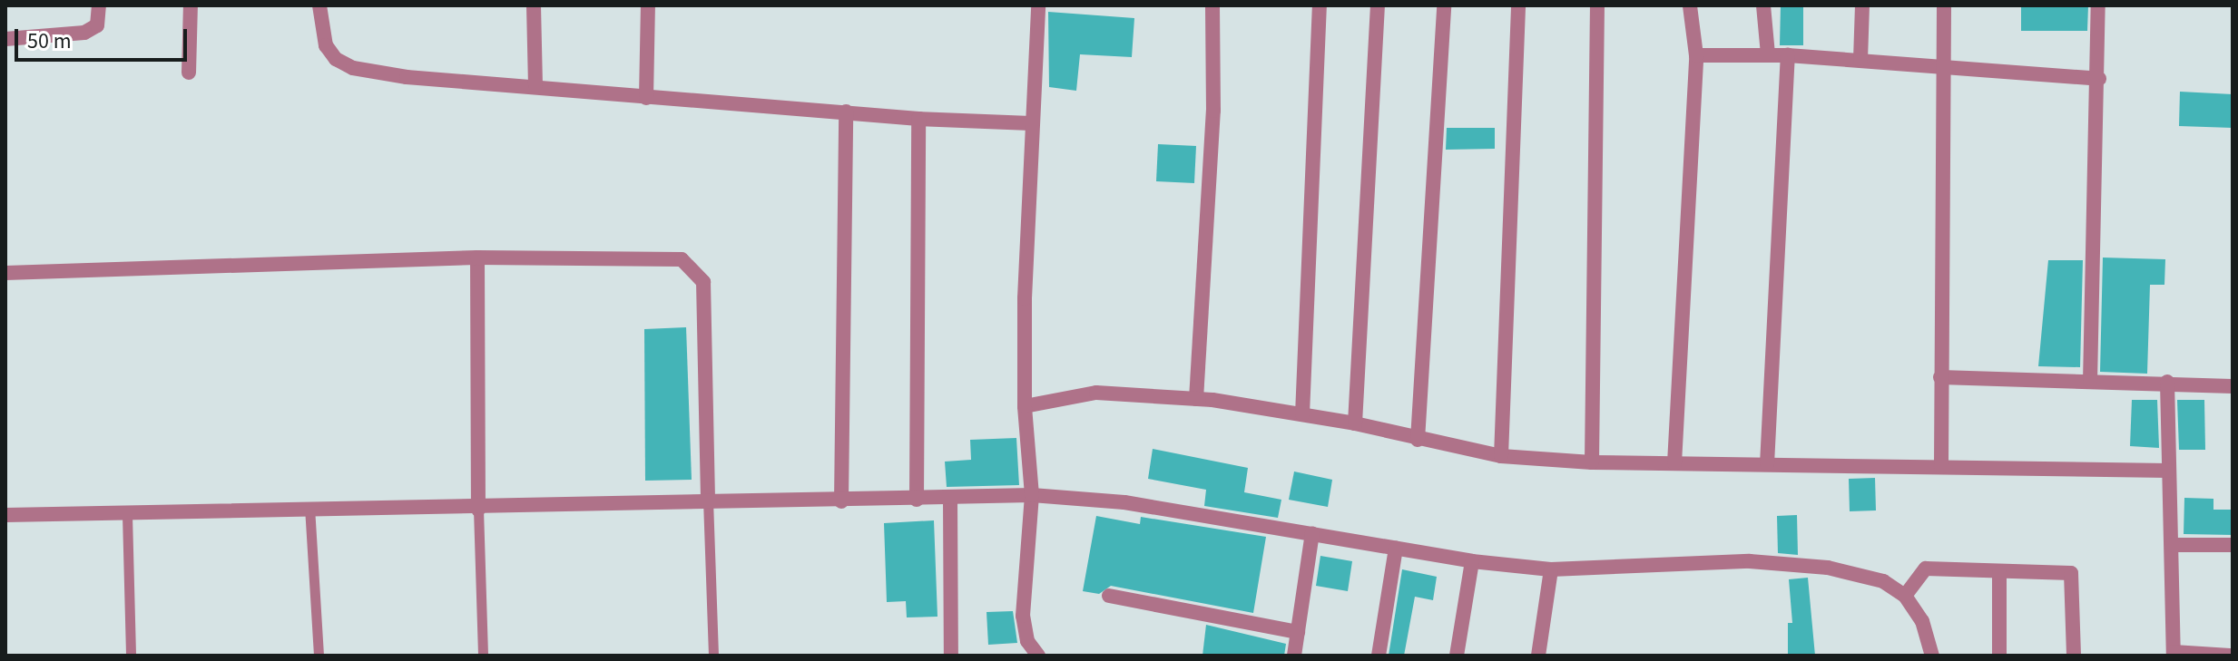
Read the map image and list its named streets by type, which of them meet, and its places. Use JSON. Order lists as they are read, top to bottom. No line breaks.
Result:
{"scale_bar":"50 m"}
